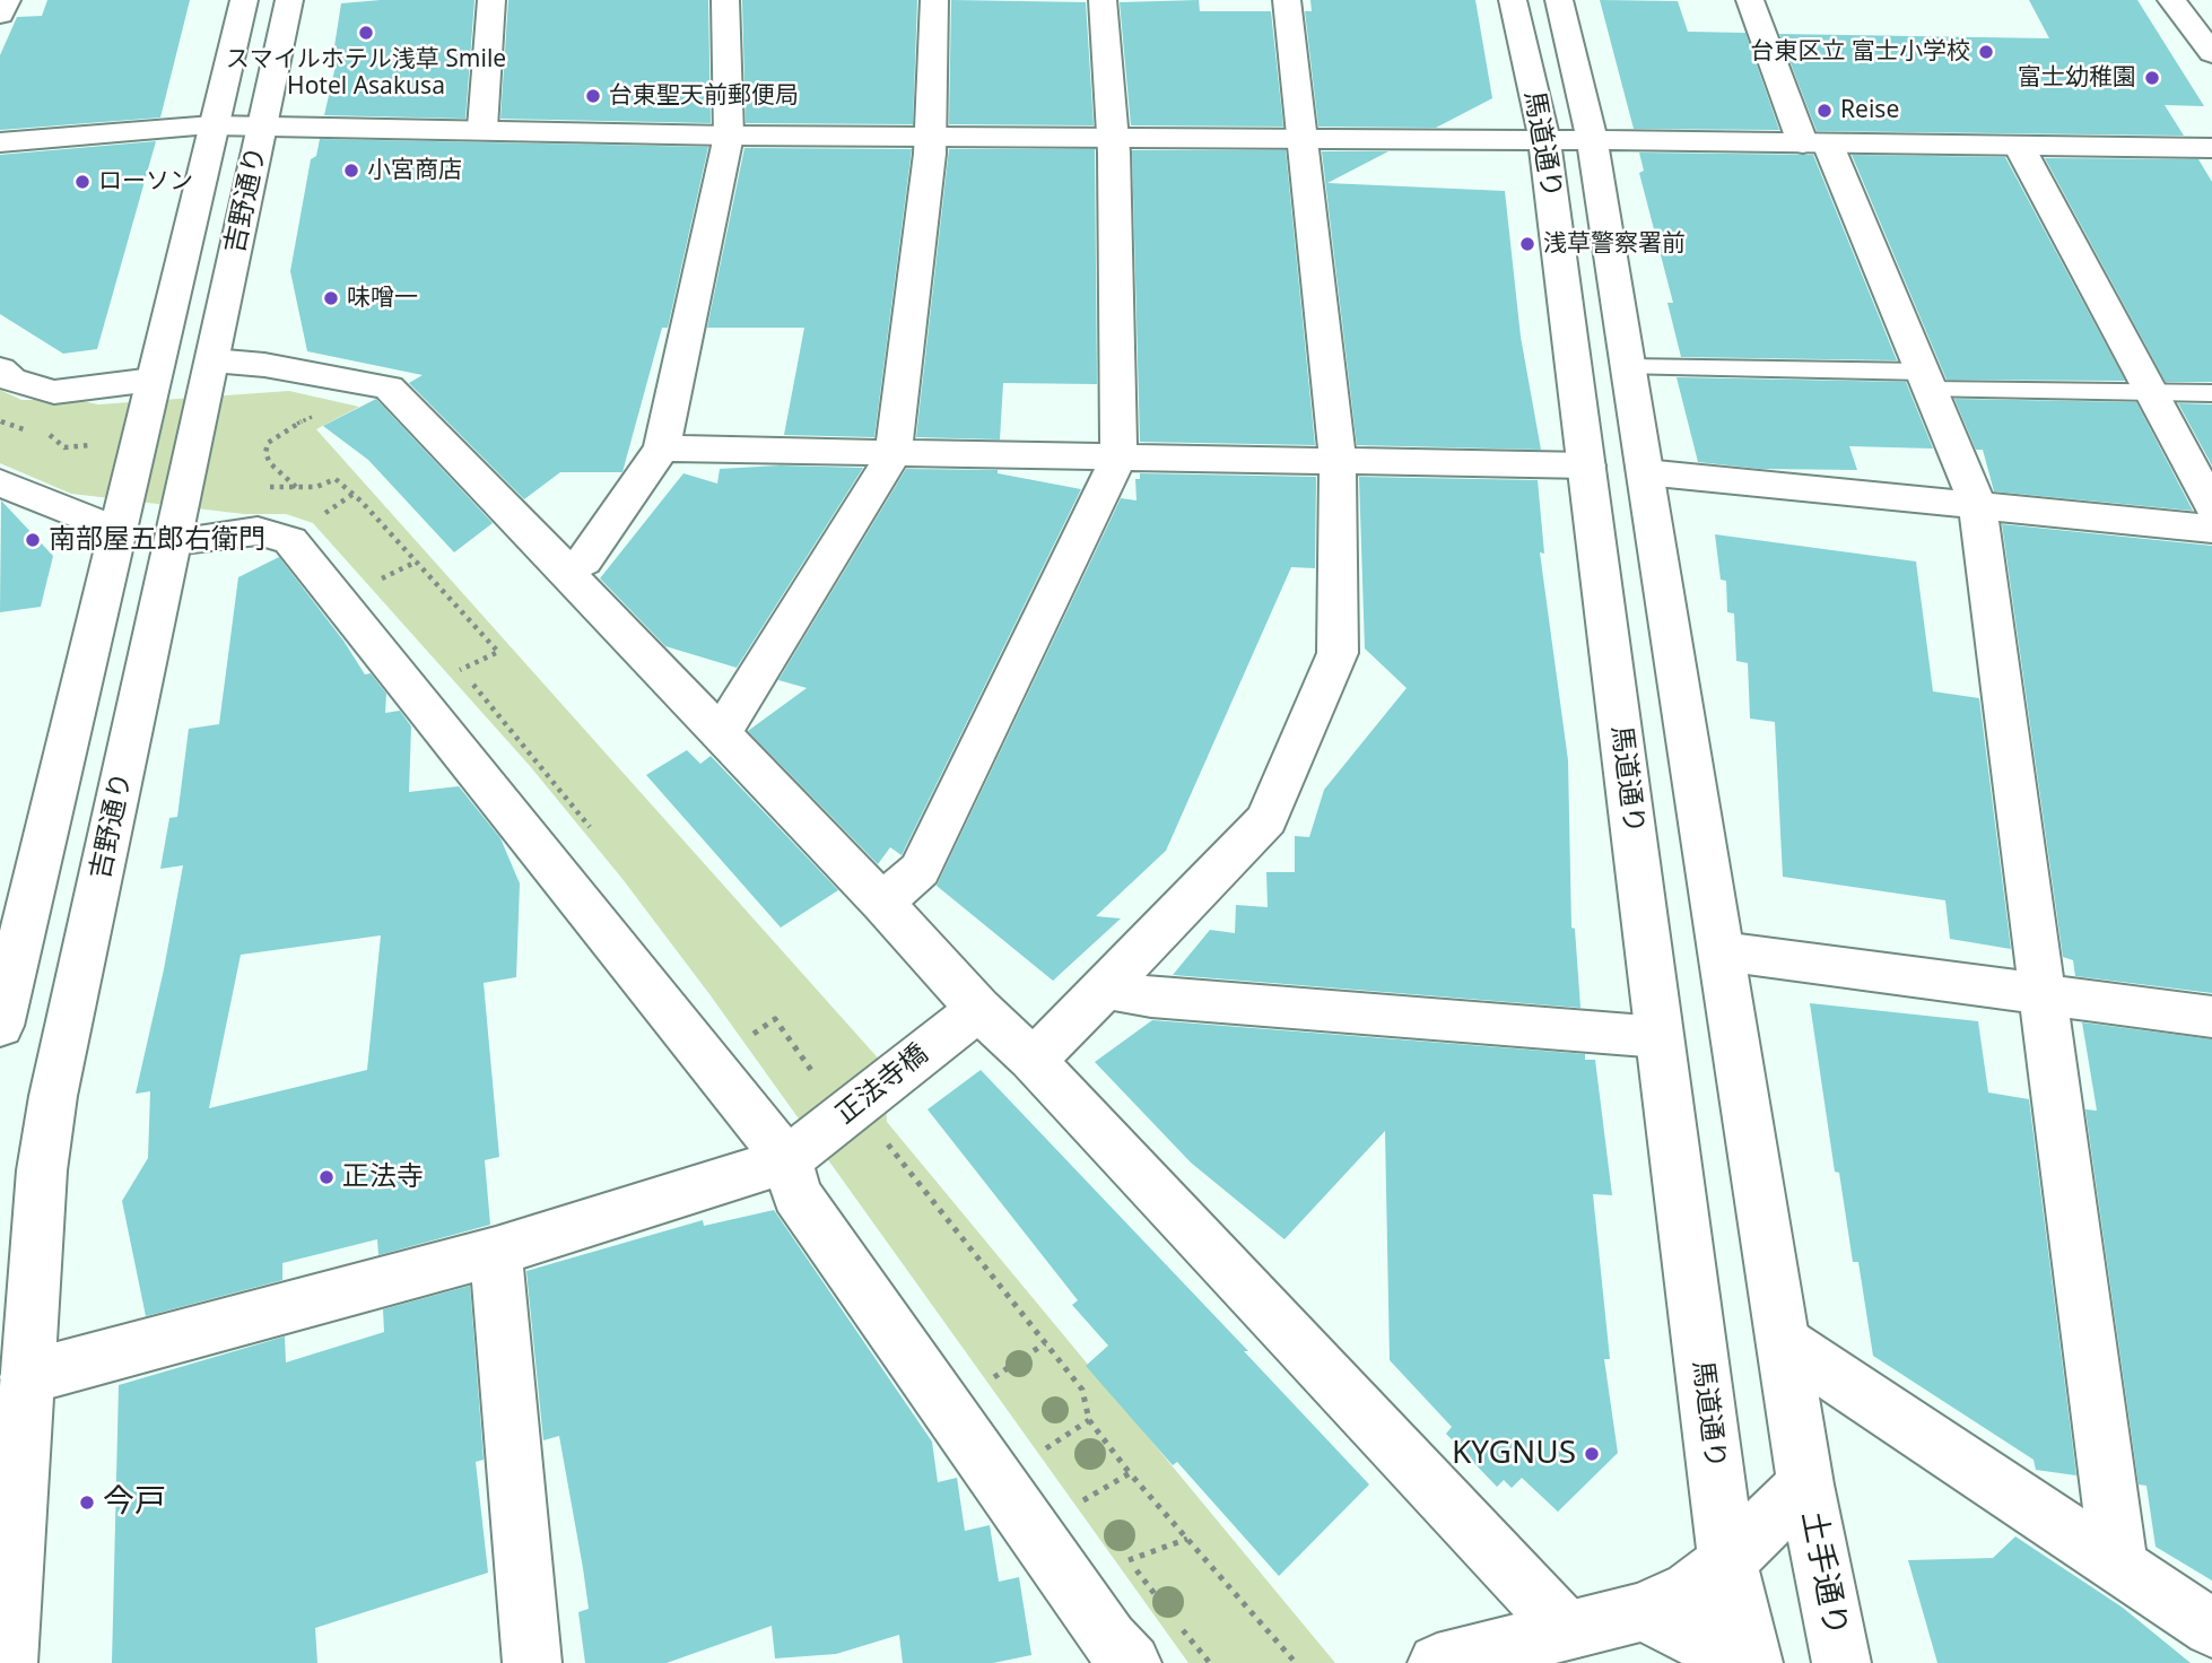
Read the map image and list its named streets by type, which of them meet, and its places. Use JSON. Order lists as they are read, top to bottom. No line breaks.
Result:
{"streets":{"street":["馬道通り","吉野通り","正法寺橋","土手通り"]},"crossings":[["馬道通り","土手通り"]],"places":["スマイルホテル浅草 Smile Hotel Asakusa","台東区立 富士小学校","富士幼稚園","台東聖天前郵便局","Reise","小宮商店","ローソン","浅草警察署前","味噌一","南部屋五郎右衛門","正法寺","KYGNUS","今戸"]}
